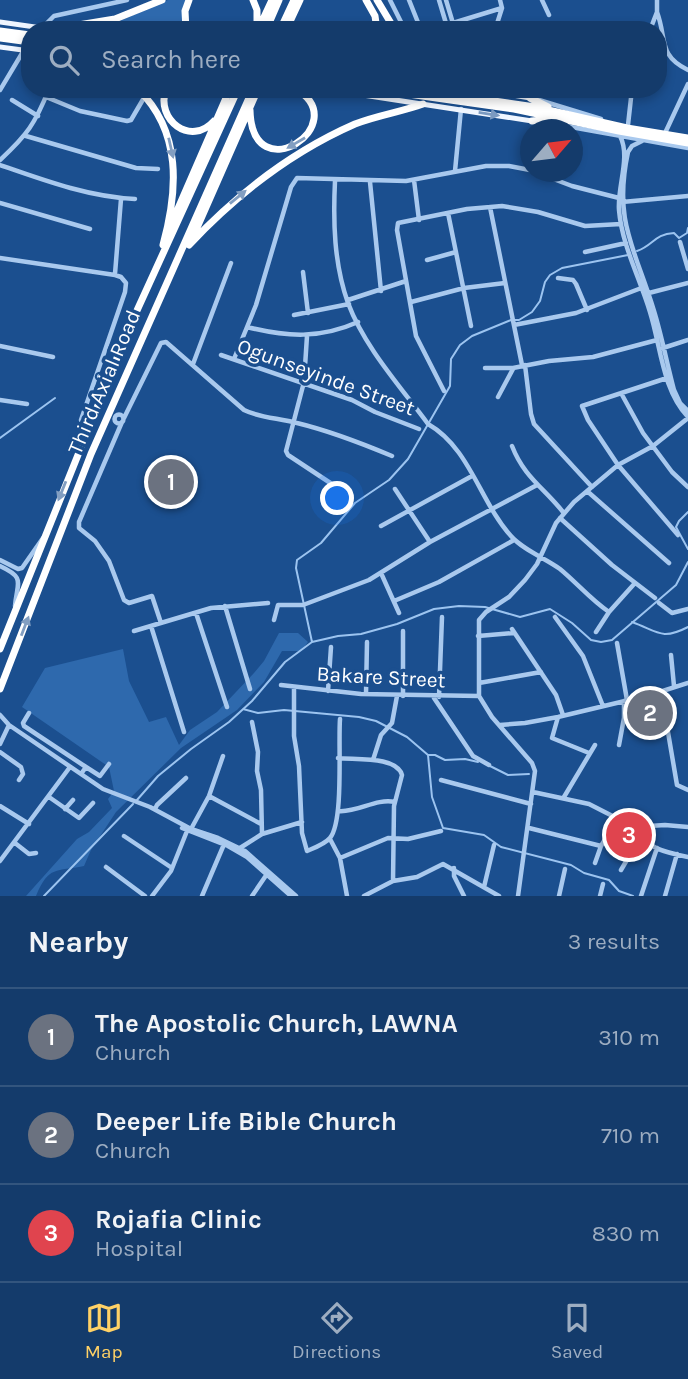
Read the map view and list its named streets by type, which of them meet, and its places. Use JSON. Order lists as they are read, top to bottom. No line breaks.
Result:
{"streets":{"highway":["Third Axial Road"],"street":["Ogunseyinde Street","Bakare Street"]},"north":"top right","page":{"search":"Search here","pins":["1","2","3"],"heading":["Nearby","3 results"],"list":[{"mark":"1","name":"The Apostolic Church, LAWNA","note":"Church","value":"310 m"},{"mark":"2","name":"Deeper Life Bible Church","note":"Church","value":"710 m"},{"mark":"3","name":"Rojafia Clinic","note":"Hospital","value":"830 m"}],"nav":["Map","Directions","Saved"]}}
